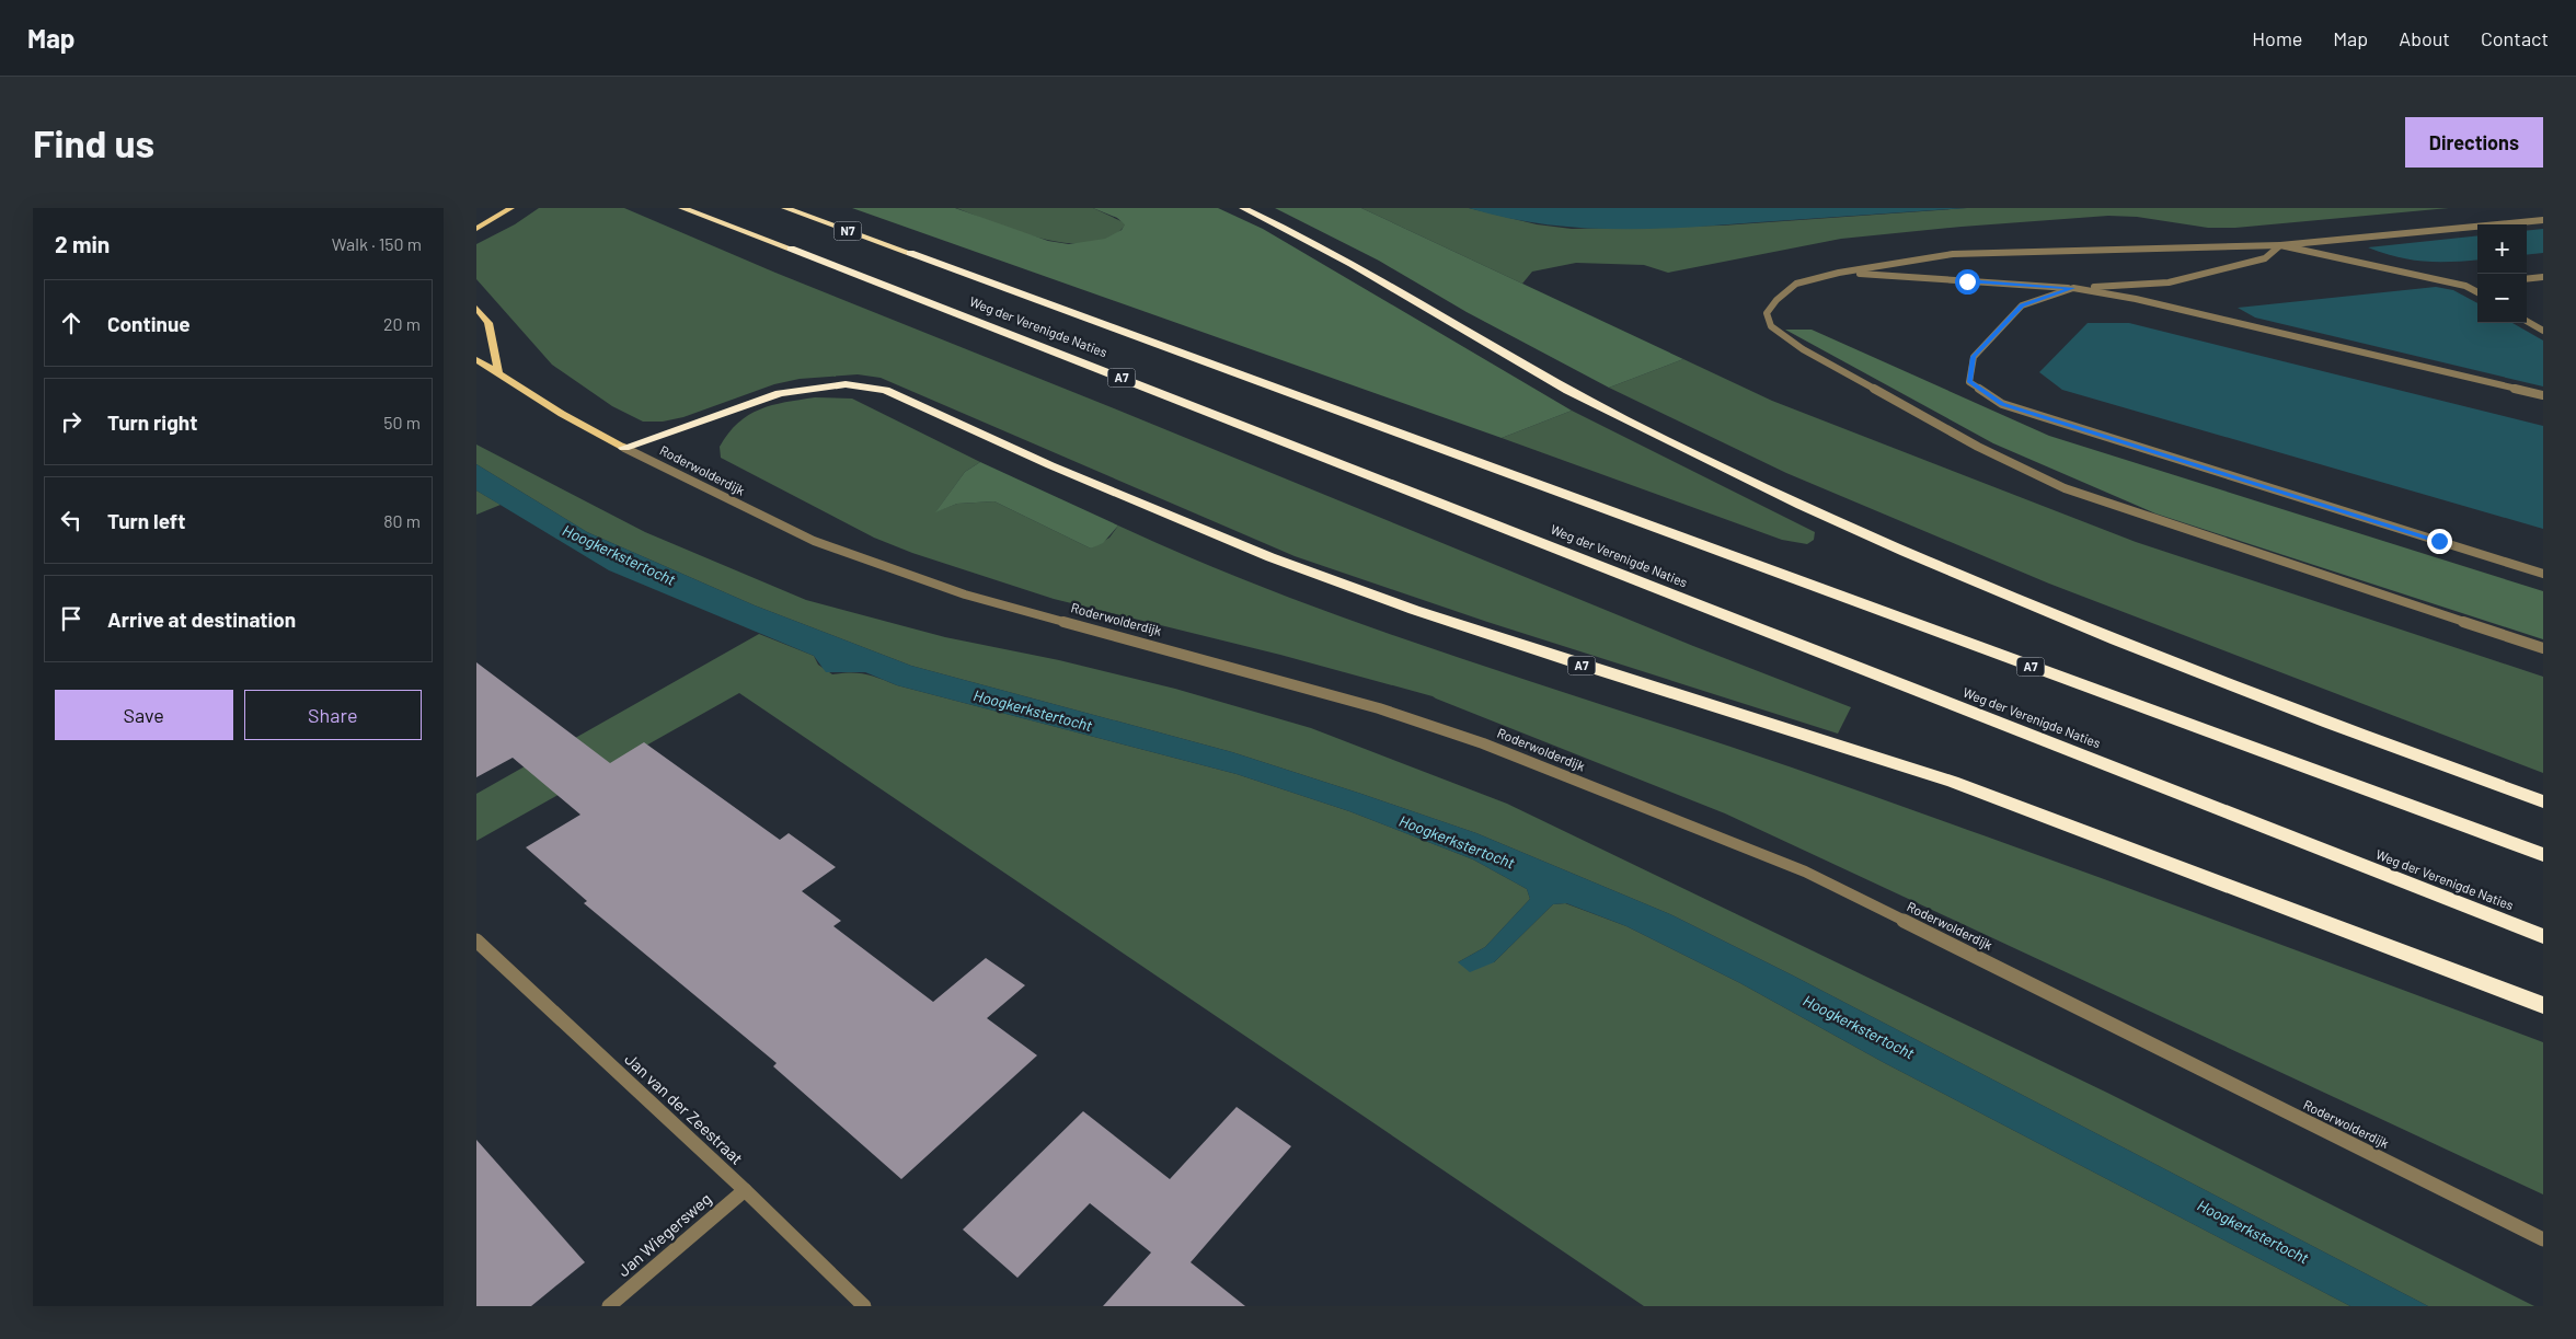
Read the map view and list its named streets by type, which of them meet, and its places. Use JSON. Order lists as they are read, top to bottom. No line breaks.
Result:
{"streets":{"highway":["N7","Weg der Verenigde Naties","A7"],"main road":["Roderwolderdijk"],"street":["Jan van der Zeestraat","Jan Wiegersweg"]},"crossings":[["A7","Roderwolderdijk"],["Jan van der Zeestraat","Jan Wiegersweg"]],"water":["Hoogkerkstertocht"],"page":{"header":"Map","nav":["Home","Map","About","Contact"],"buttons":["Directions",["Save","Share"]],"title":"Find us","heading":["2 min","Walk · 150 m"],"map_buttons":["+","−"],"list":[["Continue","20 m"],["Turn right","50 m"],["Turn left","80 m"],"Arrive at destination"]}}
